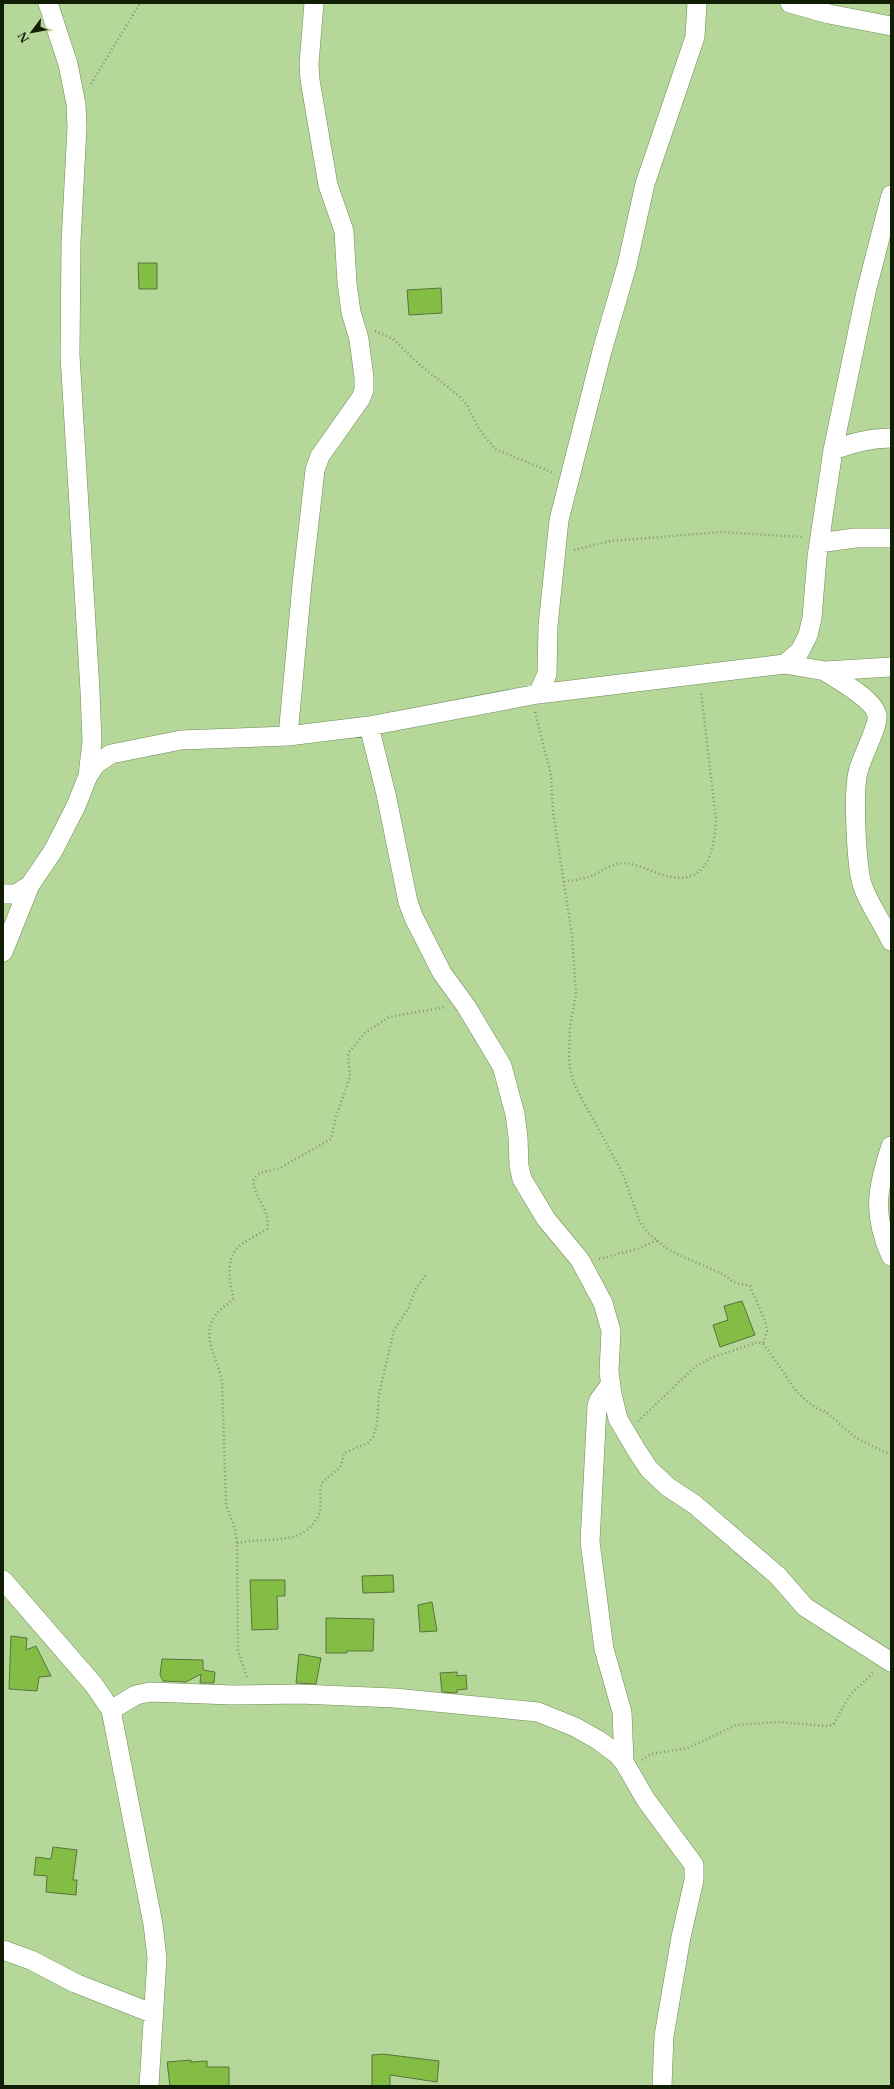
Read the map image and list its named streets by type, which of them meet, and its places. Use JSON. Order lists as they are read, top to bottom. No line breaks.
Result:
{"north":"bottom left"}
